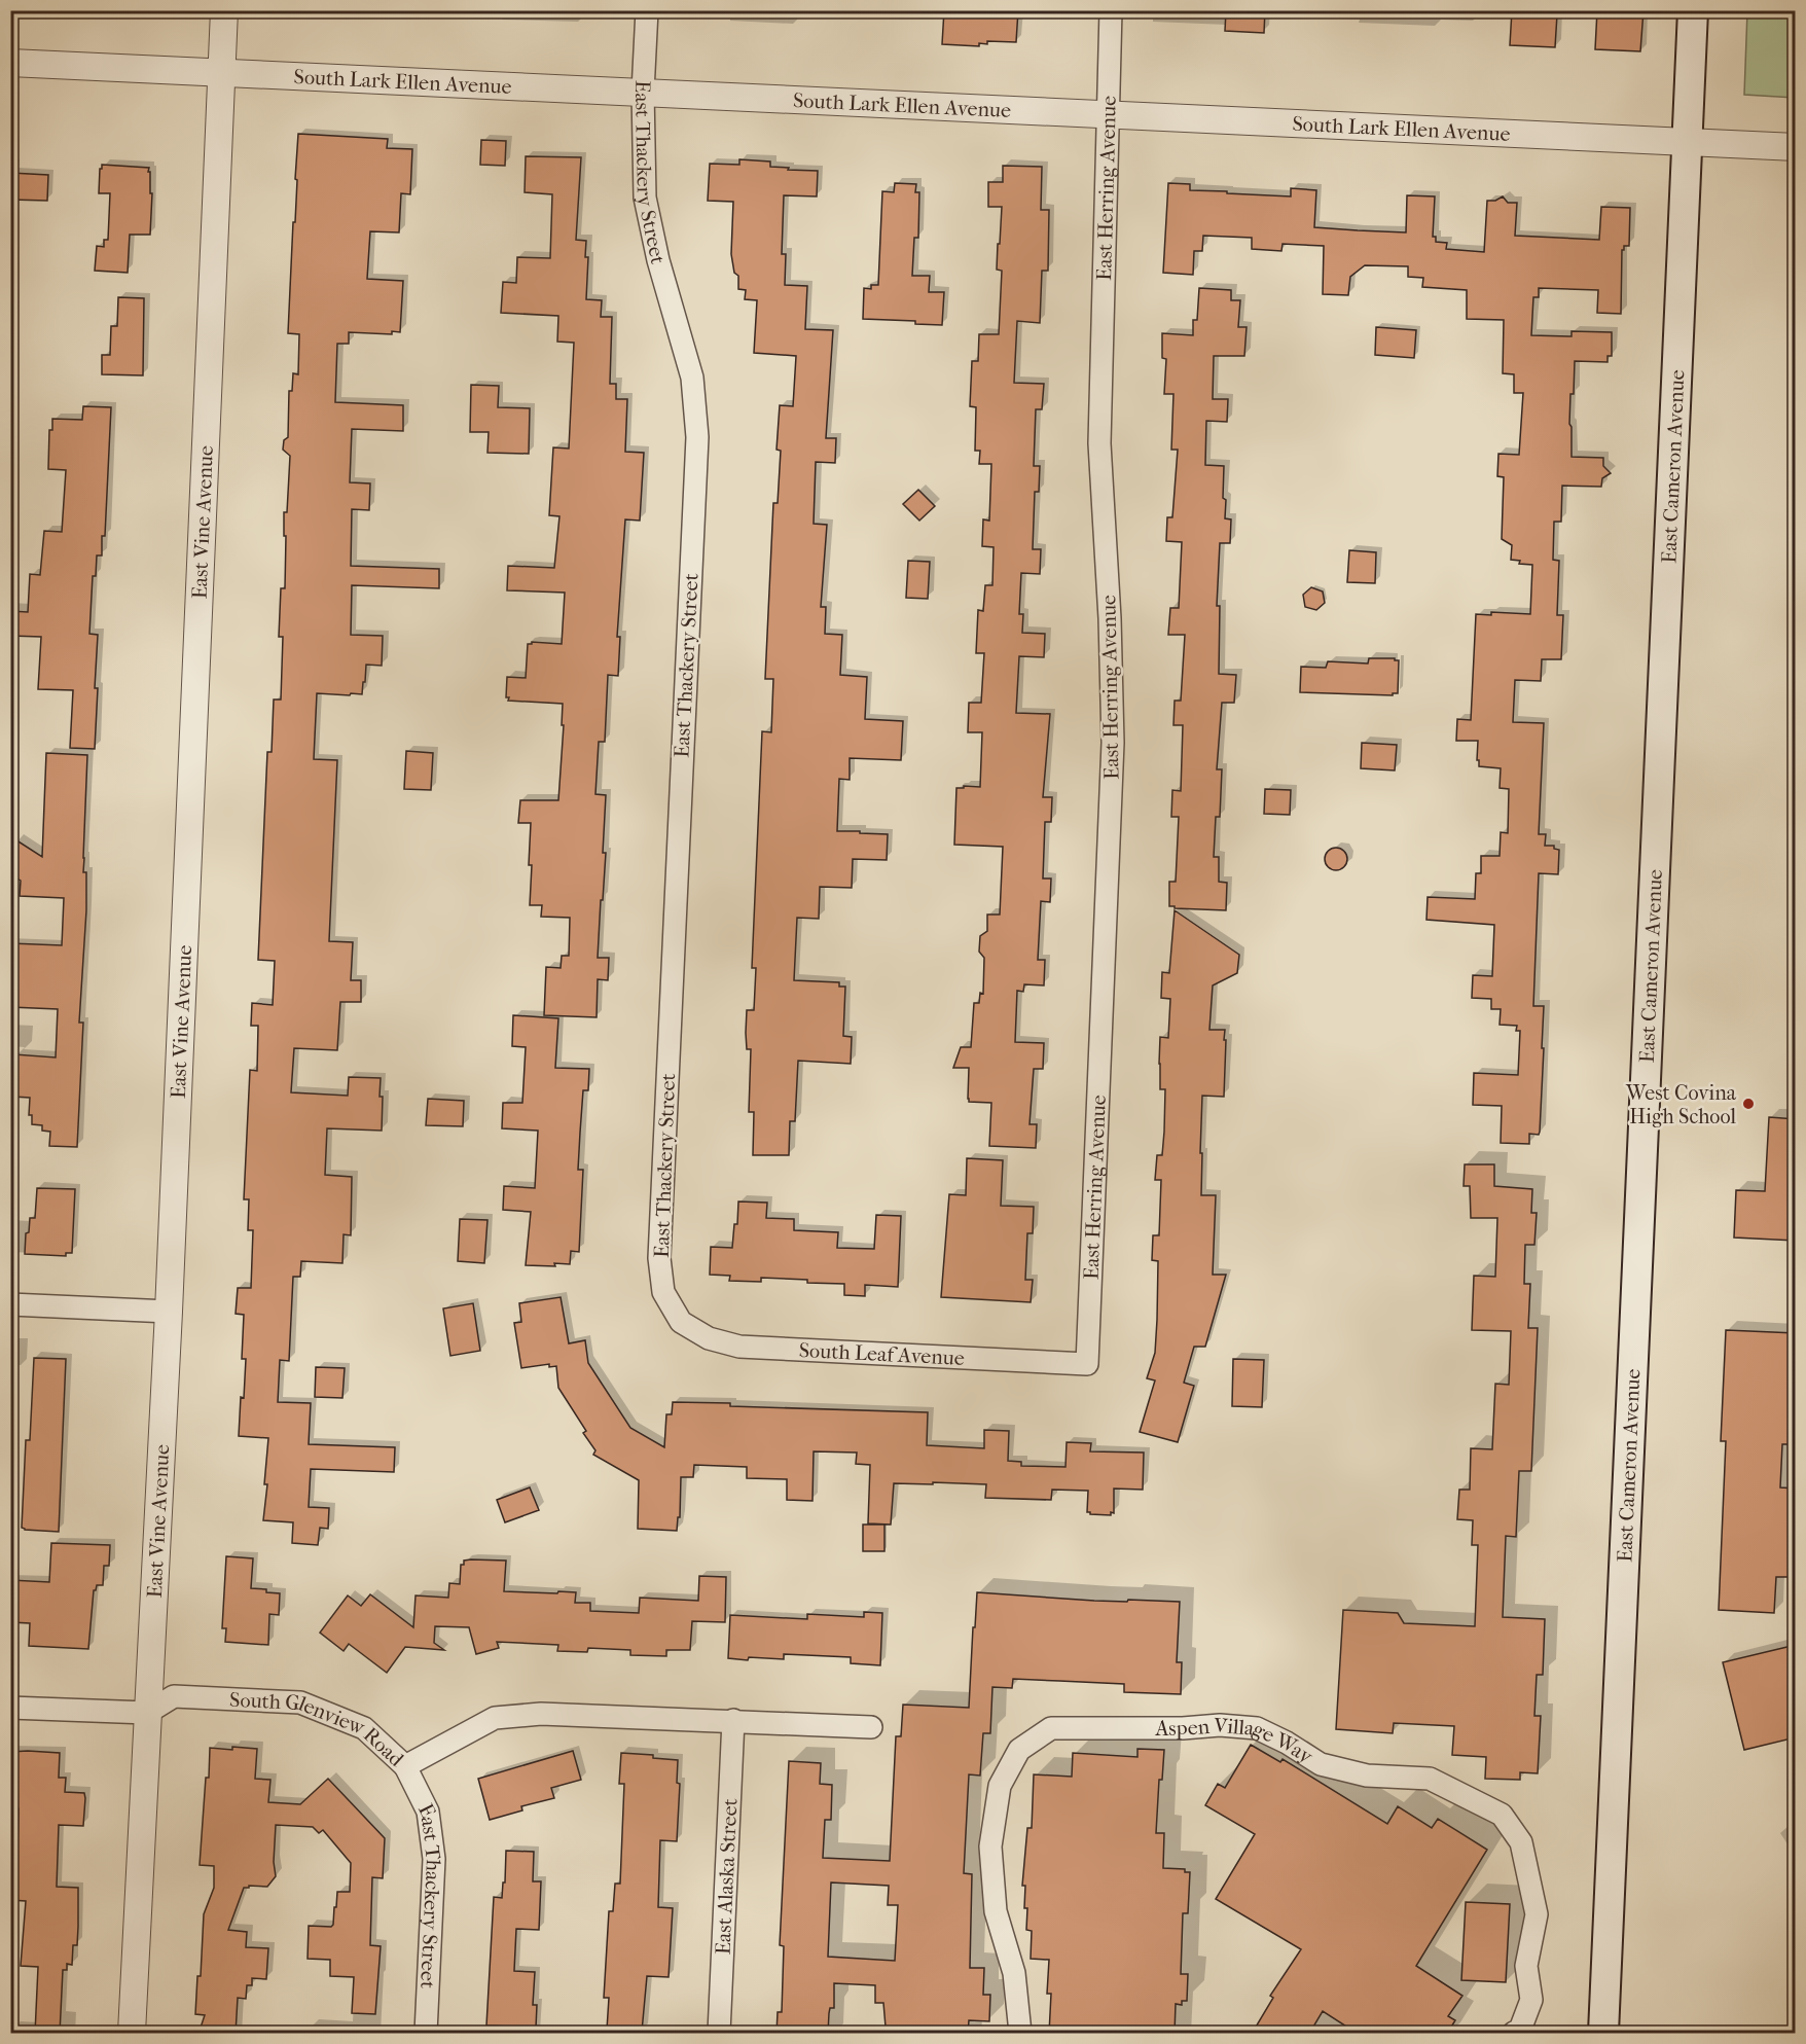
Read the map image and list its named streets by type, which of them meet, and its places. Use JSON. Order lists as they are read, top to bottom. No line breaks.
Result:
{"streets":{"main road":["East Cameron Avenue"],"street":["South Lark Ellen Avenue","East Thackery Street","East Herring Avenue","East Vine Avenue","South Leaf Avenue","South Glenview Road","Aspen Village Way","East Alaska Street"]},"crossings":[["South Lark Ellen Avenue","East Thackery Street"],["South Lark Ellen Avenue","East Herring Avenue"],["South Lark Ellen Avenue","East Cameron Avenue"],["South Lark Ellen Avenue","East Vine Avenue"],["East Thackery Street","South Leaf Avenue"],["East Thackery Street","South Glenview Road"],["East Herring Avenue","South Leaf Avenue"],["East Vine Avenue","South Glenview Road"],["South Glenview Road","East Alaska Street"]],"places":["West Covina High School"]}
